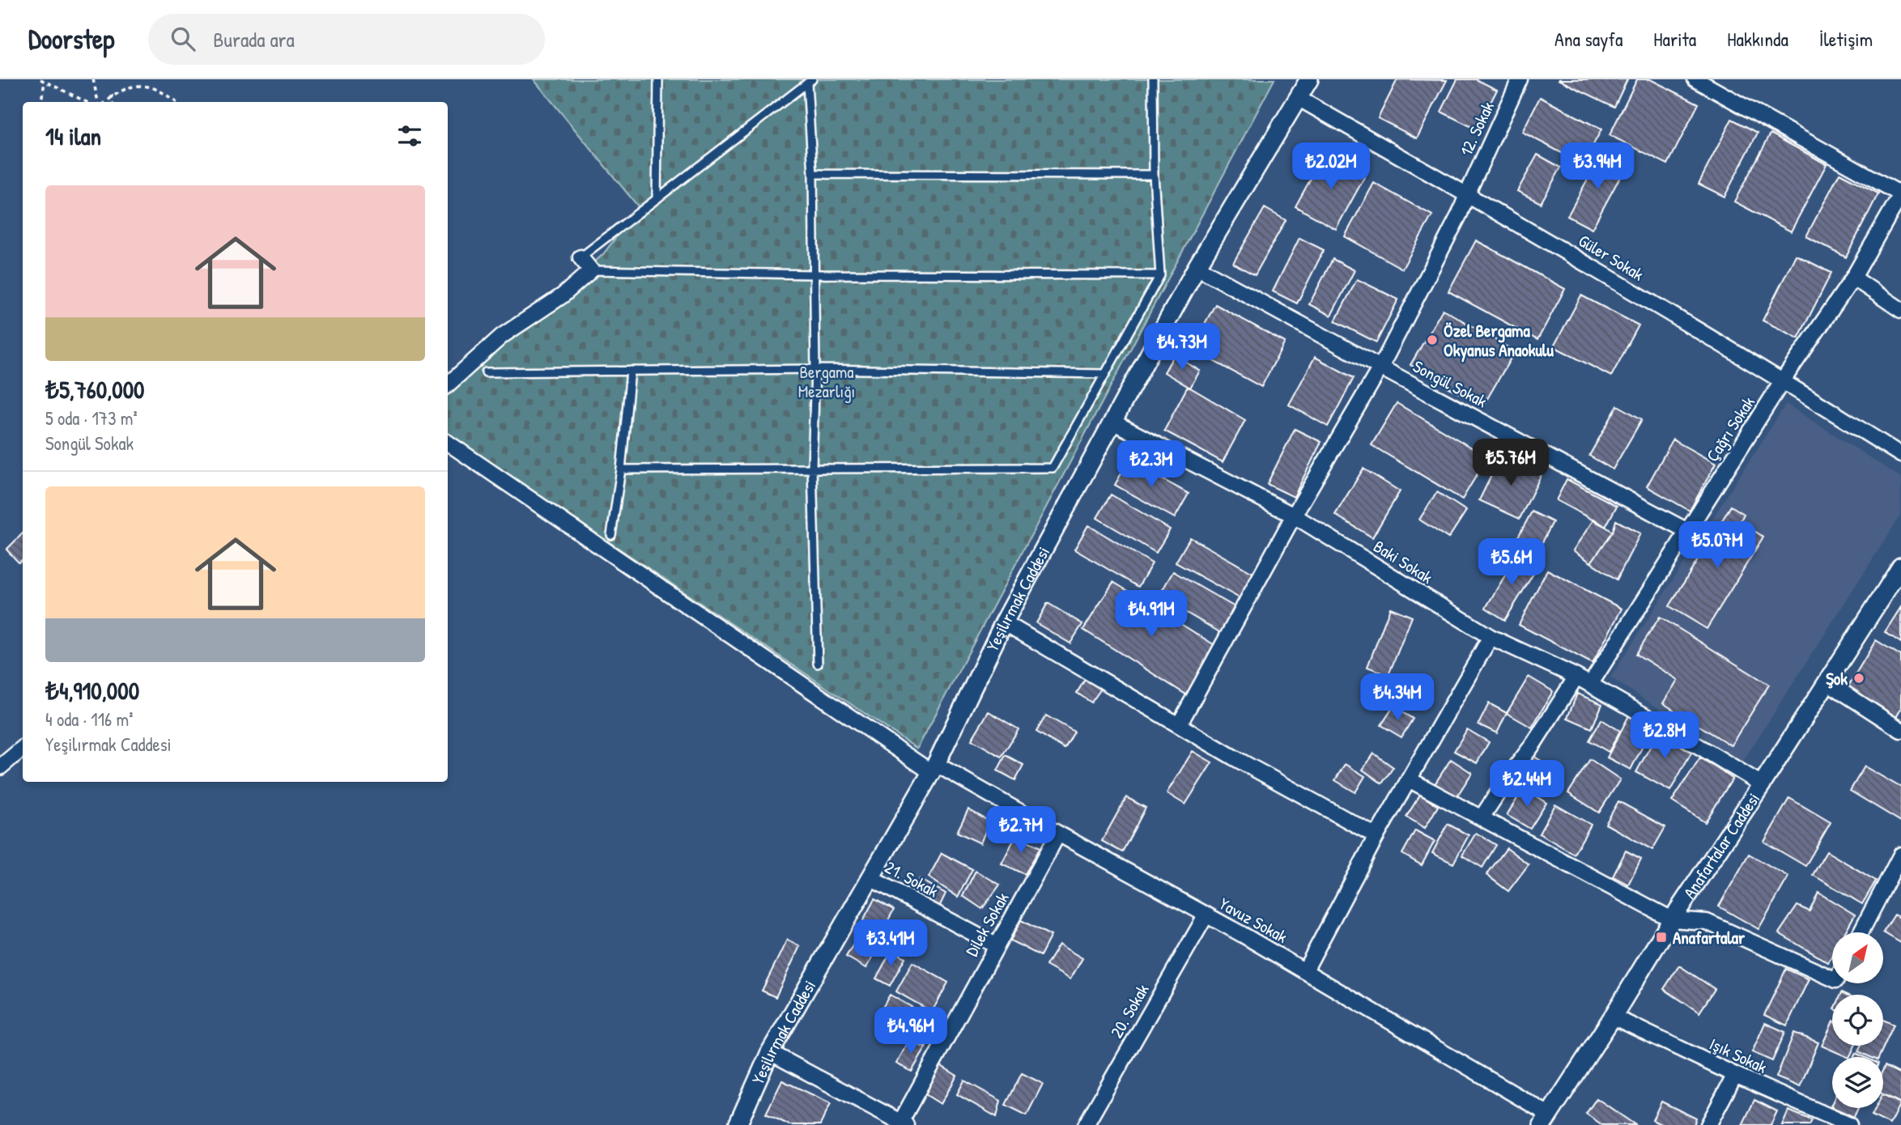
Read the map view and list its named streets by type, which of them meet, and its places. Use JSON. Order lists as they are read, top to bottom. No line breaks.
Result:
{"streets":{"street":["12. Sokak","Güler Sokak","Songül Sokak","Çağrı Sokak","Baki Sokak","Yeşilırmak Caddesi","Anafartalar Caddesi","21. Sokak","Yavuz Sokak","Dilek Sokak","20. Sokak","Işık Sokak"]},"crossings":[["12. Sokak","Güler Sokak"],["12. Sokak","Songül Sokak"],["12. Sokak","Baki Sokak"],["Güler Sokak","Çağrı Sokak"],["Güler Sokak","Yeşilırmak Caddesi"],["Songül Sokak","Çağrı Sokak"],["Songül Sokak","Yeşilırmak Caddesi"],["Çağrı Sokak","Baki Sokak"],["Baki Sokak","Yeşilırmak Caddesi"],["Baki Sokak","Anafartalar Caddesi"],["Yeşilırmak Caddesi","21. Sokak"],["Yeşilırmak Caddesi","Yavuz Sokak"],["Anafartalar Caddesi","Yavuz Sokak"],["Anafartalar Caddesi","Işık Sokak"],["21. Sokak","Dilek Sokak"],["Yavuz Sokak","Dilek Sokak"],["Yavuz Sokak","20. Sokak"]],"parks":["Bergama Mezarlığı"],"places":{"other":["Özel Bergama Okyanus Anaokulu","Şok"],"transit":["Anafartalar"]},"north":"top right","page":{"header":"Doorstep","search":"Burada ara","nav":["Ana sayfa","Harita","Hakkında","İletişim"],"heading":"14 ilan","price":["₺2.02M","₺3.94M","₺4.73M","₺5.76M","₺2.3M","₺5.07M","₺5.6M","₺4.91M","₺4.34M","₺2.8M","₺2.44M","₺2.7M","₺3.41M","₺4.96M"],"list":[{"name":"₺5,760,000","note":"5 oda · 173 m² · Songül Sokak"},{"name":"₺4,910,000","note":"4 oda · 116 m² · Yeşilırmak Caddesi"}]}}
